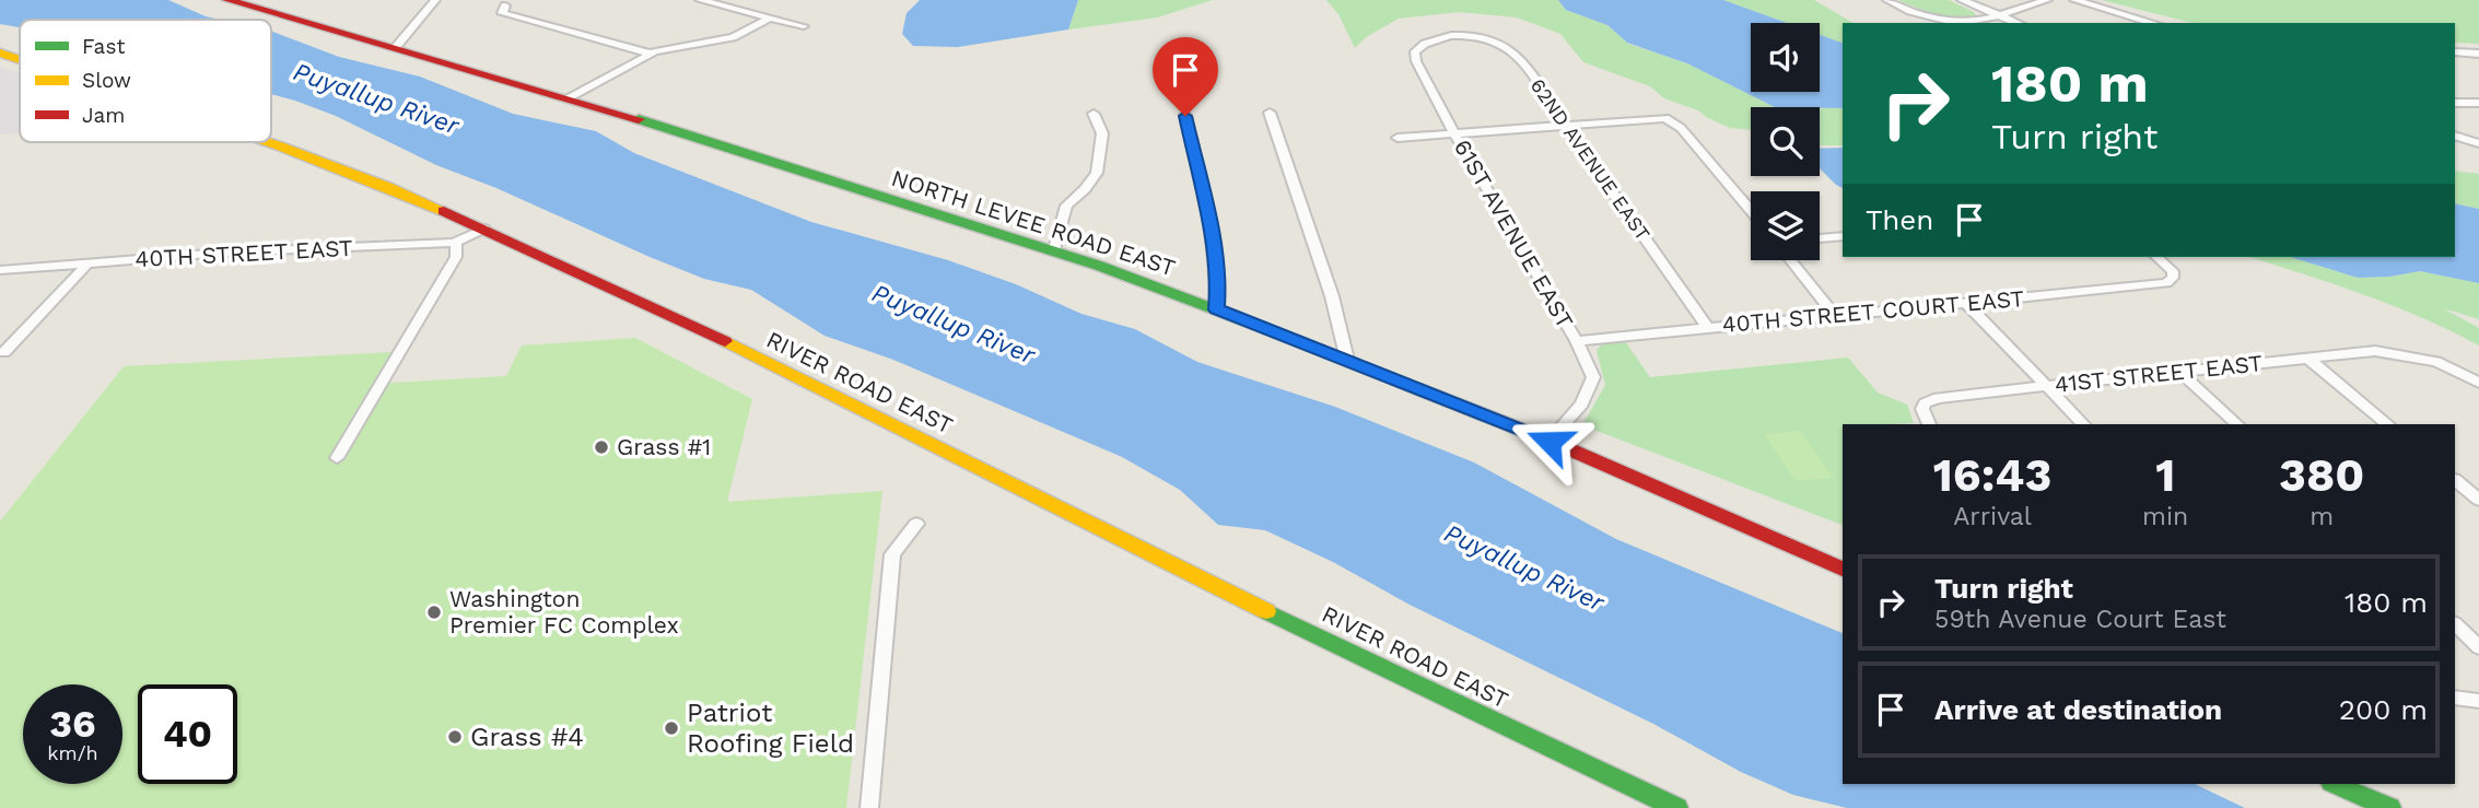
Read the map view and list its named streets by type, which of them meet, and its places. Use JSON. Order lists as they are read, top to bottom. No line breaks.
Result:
{"streets":{"street":["62ND AVENUE EAST","NORTH LEVEE ROAD EAST","61ST AVENUE EAST","40TH STREET EAST","40TH STREET COURT EAST","41ST STREET EAST","RIVER ROAD EAST"]},"crossings":[["62ND AVENUE EAST","61ST AVENUE EAST"],["62ND AVENUE EAST","40TH STREET COURT EAST"],["NORTH LEVEE ROAD EAST","61ST AVENUE EAST"],["61ST AVENUE EAST","40TH STREET COURT EAST"],["40TH STREET EAST","RIVER ROAD EAST"]],"water":["Puyallup River"],"places":["Grass #1","Washington Premier FC Complex","Patriot Roofing Field","Grass #4"],"legend":["Fast","Slow","Jam"],"page":{"turn":["180 m","Turn right"],"then":"Then","eta":["16:43","Arrival","1","min","380","m"],"list":[{"name":"Turn right","note":"59th Avenue Court East","value":"180 m"},{"name":"Arrive at destination","value":"200 m"}],"speed":"36 km/h","limit":"40"}}
